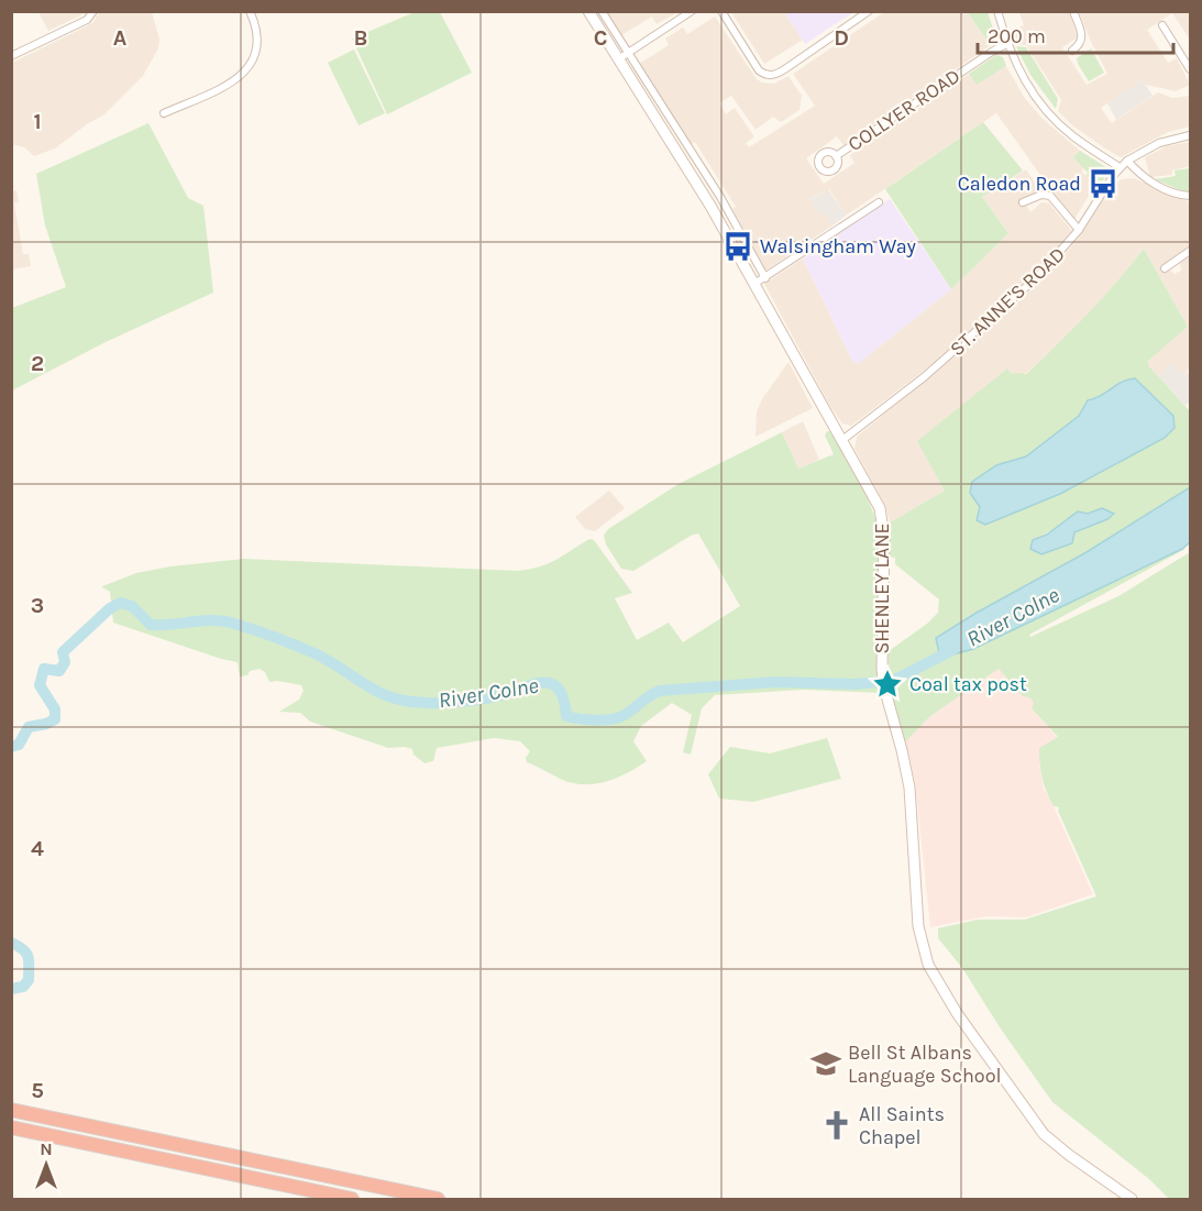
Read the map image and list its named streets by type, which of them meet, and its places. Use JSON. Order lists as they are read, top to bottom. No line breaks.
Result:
{"streets":{"main road":["SHENLEY LANE"],"street":["COLLYER ROAD","ST. ANNE'S ROAD"]},"crossings":[["ST. ANNE'S ROAD","SHENLEY LANE"]],"water":["River Colne"],"places":{"bus stop":["Caledon Road","Walsingham Way"],"place":["Coal tax post"],"school or university":["Bell St Albans Language School"],"church":["All Saints Chapel"]},"scale_bar":"200 m","north":"top","grid":{"columns":["A","B","C","D"],"rows":["1","2","3","4","5"]}}
